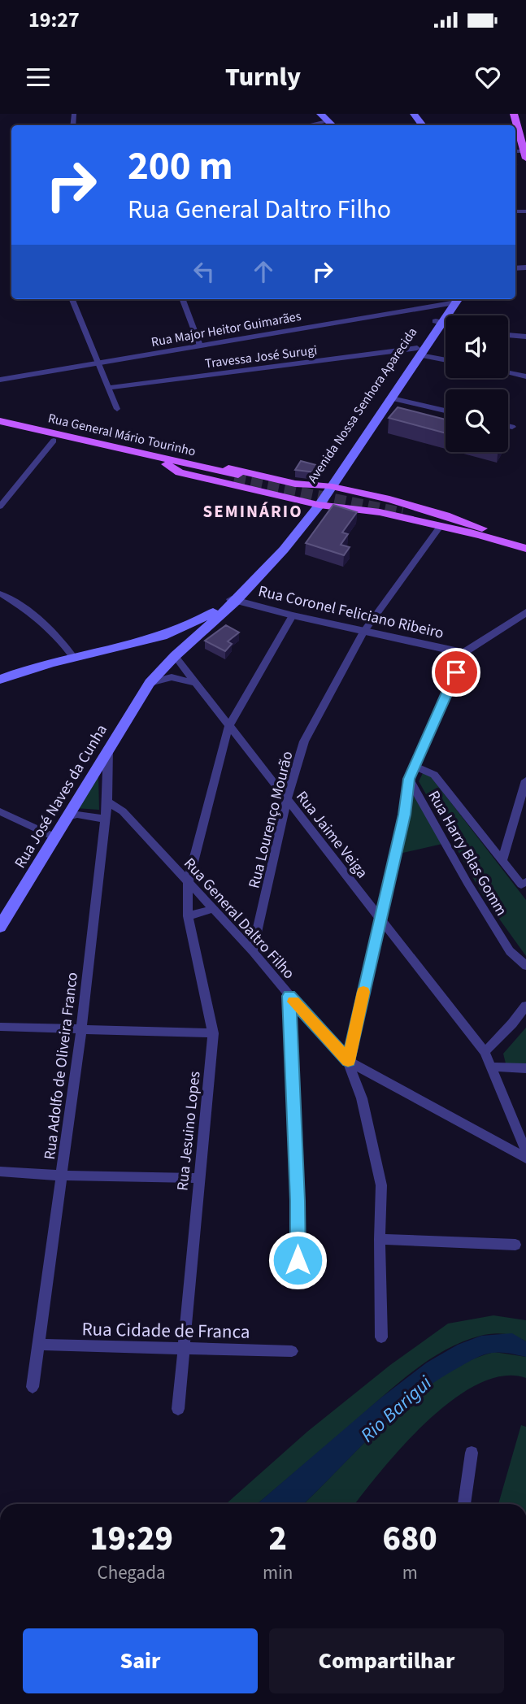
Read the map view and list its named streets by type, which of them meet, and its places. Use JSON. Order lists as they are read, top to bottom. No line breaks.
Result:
{"streets":{"main road":["Avenida Nossa Senhora Aparecida","Rua General Mário Tourinho","Rua José Naves da Cunha"],"street":["Rua Major Heitor Guimarães","Travessa José Surugi","Rua Coronel Feliciano Ribeiro","Rua Lourenço Mourão","Rua Jaime Veiga","Rua Harry Blas Gomm","Rua General Daltro Filho","Rua Adolfo de Oliveira Franco","Rua Jesuino Lopes","Rua Cidade de Franca"]},"crossings":[["Rua Major Heitor Guimarães","Avenida Nossa Senhora Aparecida"],["Travessa José Surugi","Avenida Nossa Senhora Aparecida"],["Avenida Nossa Senhora Aparecida","Rua Coronel Feliciano Ribeiro"],["Avenida Nossa Senhora Aparecida","Rua José Naves da Cunha"],["Rua Coronel Feliciano Ribeiro","Rua José Naves da Cunha"],["Rua Coronel Feliciano Ribeiro","Rua Lourenço Mourão"],["Rua Coronel Feliciano Ribeiro","Rua Jesuino Lopes"],["Rua José Naves da Cunha","Rua Jaime Veiga"],["Rua José Naves da Cunha","Rua Adolfo de Oliveira Franco"],["Rua Lourenço Mourão","Rua Jaime Veiga"],["Rua Lourenço Mourão","Rua General Daltro Filho"],["Rua Jaime Veiga","Rua Jesuino Lopes"],["Rua General Daltro Filho","Rua Adolfo de Oliveira Franco"],["Rua General Daltro Filho","Rua Jesuino Lopes"],["Rua Adolfo de Oliveira Franco","Rua Cidade de Franca"],["Rua Jesuino Lopes","Rua Cidade de Franca"]],"districts":["SEMINÁRIO"],"water":["Rio Barigui"],"page":{"status":"19:27","header":"Turnly","turn":["200 m","Rua General Daltro Filho"],"eta":["19:29","Chegada","2","min","680","m"],"buttons":["Sair","Compartilhar"]}}
